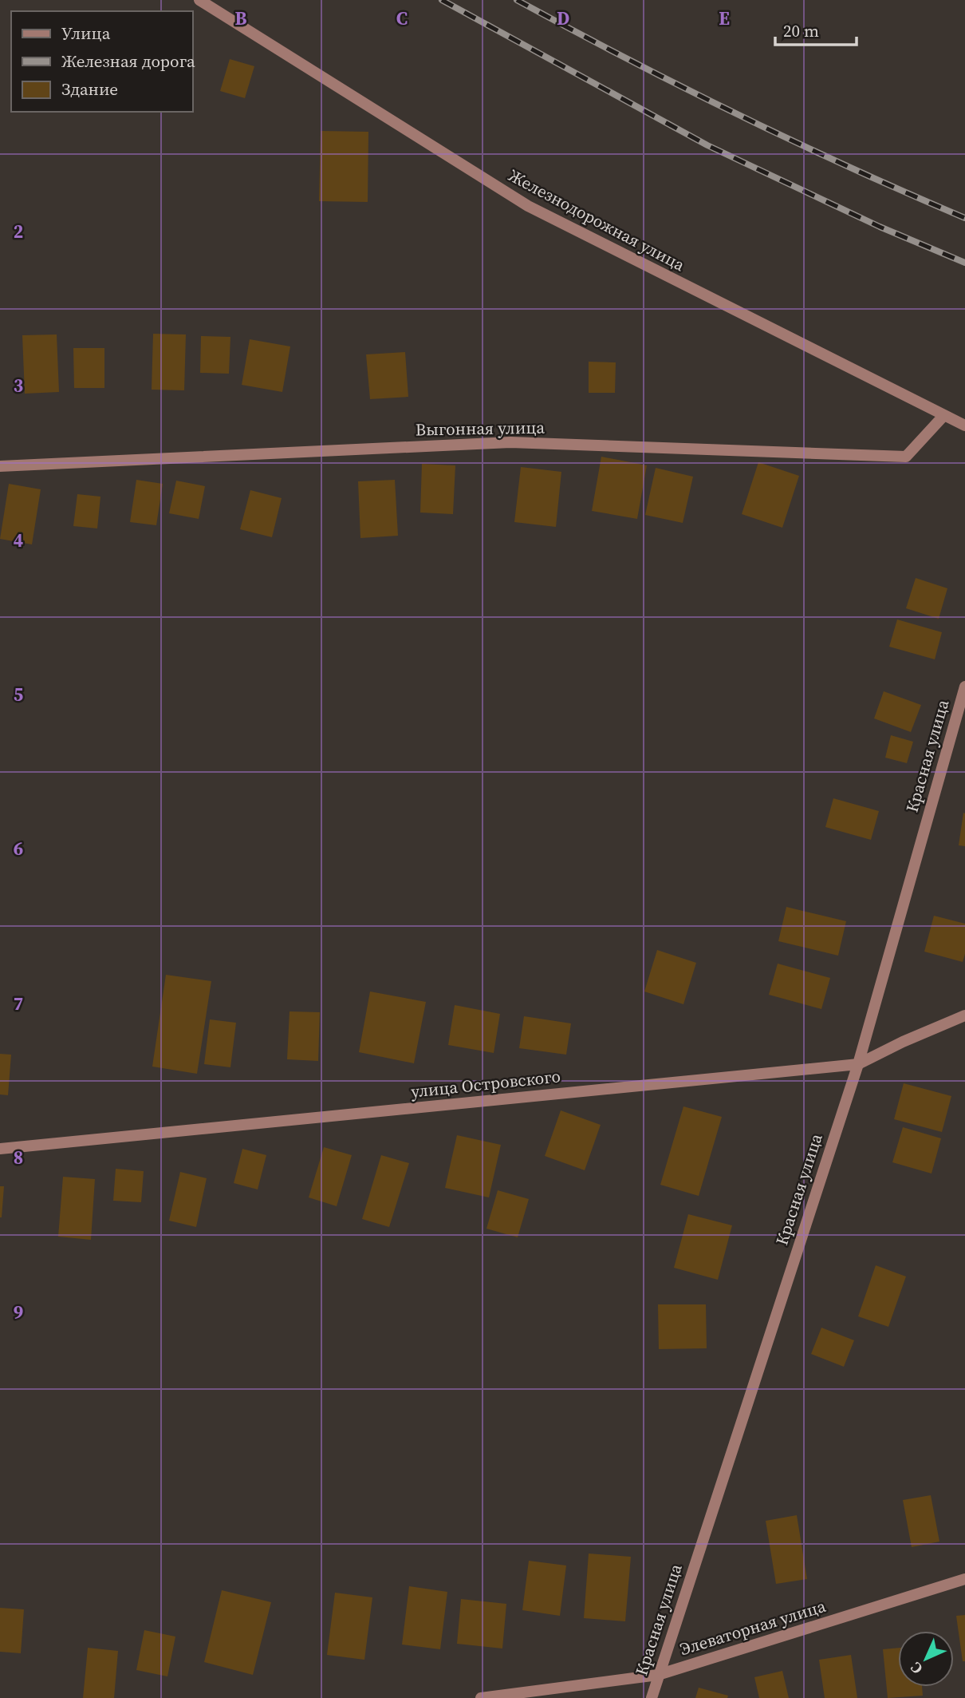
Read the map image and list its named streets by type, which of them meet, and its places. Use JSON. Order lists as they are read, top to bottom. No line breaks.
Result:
{"streets":{"street":["Железнодорожная улица","Выгонная улица","Красная улица","улица Островского","Элеваторная улица"]},"crossings":[["Железнодорожная улица","Выгонная улица"],["Красная улица","улица Островского"],["Красная улица","Элеваторная улица"]],"legend":["Улица","Железная дорога","Здание"],"scale_bar":"20 m","north":"bottom left","grid":{"columns":["B","C","D","E"],"rows":["2","3","4","5","6","7","8","9"]}}
